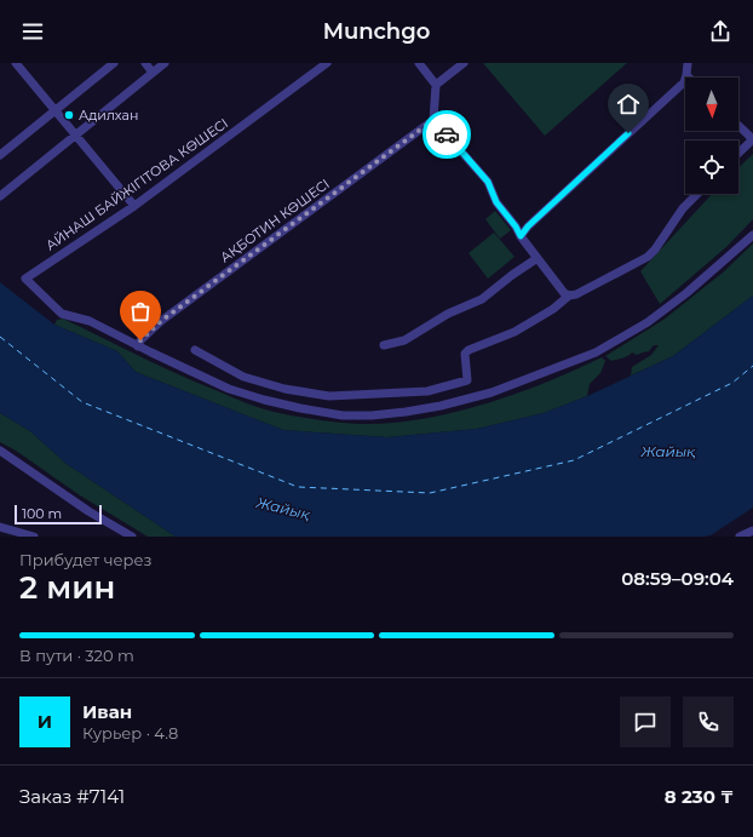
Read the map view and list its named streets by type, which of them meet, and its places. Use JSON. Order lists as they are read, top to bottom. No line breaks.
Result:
{"streets":{"street":["АЙНАШ БАЙЖІГІТОВА КӨШЕСІ","АҚБОТИН КӨШЕСІ"]},"crossings":[["АЙНАШ БАЙЖІГІТОВА КӨШЕСІ","АҚБОТИН КӨШЕСІ"]],"water":["Жайық"],"places":["Адилхан"],"scale_bar":"100 m","north":"bottom","page":{"header":"Munchgo","scale":"100 m","heading":["2 мин","Прибудет через","08:59–09:04"],"panel":["Иван","Курьер · 4.8","Заказ #7141","8 230 ₸"],"bar":"В пути · 320 m","round":"И"}}
